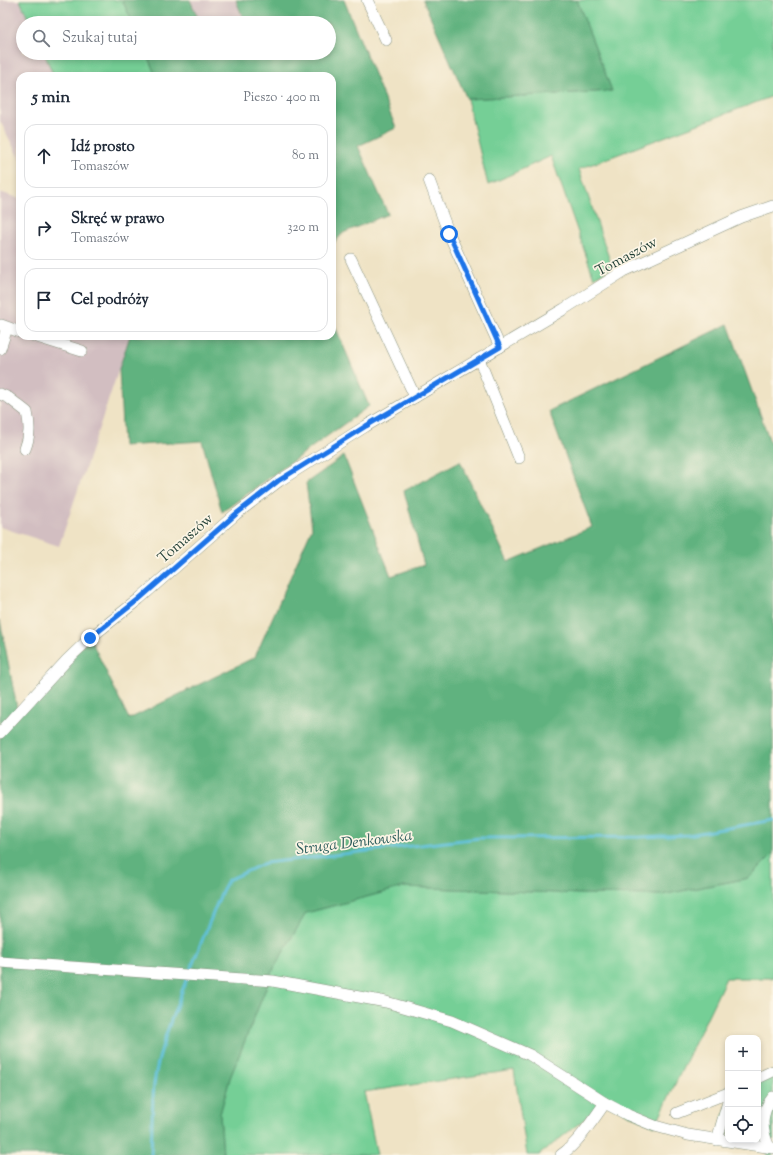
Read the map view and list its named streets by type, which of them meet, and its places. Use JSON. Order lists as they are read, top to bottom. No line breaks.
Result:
{"streets":{"street":["Tomaszów"]},"water":["Struga Denkowska"],"page":{"search":"Szukaj tutaj","heading":["5 min","Pieszo · 400 m"],"list":[["Idź prosto","Tomaszów","80 m"],["Skręć w prawo","Tomaszów","320 m"],"Cel podróży"],"map_buttons":["+","−"]}}
